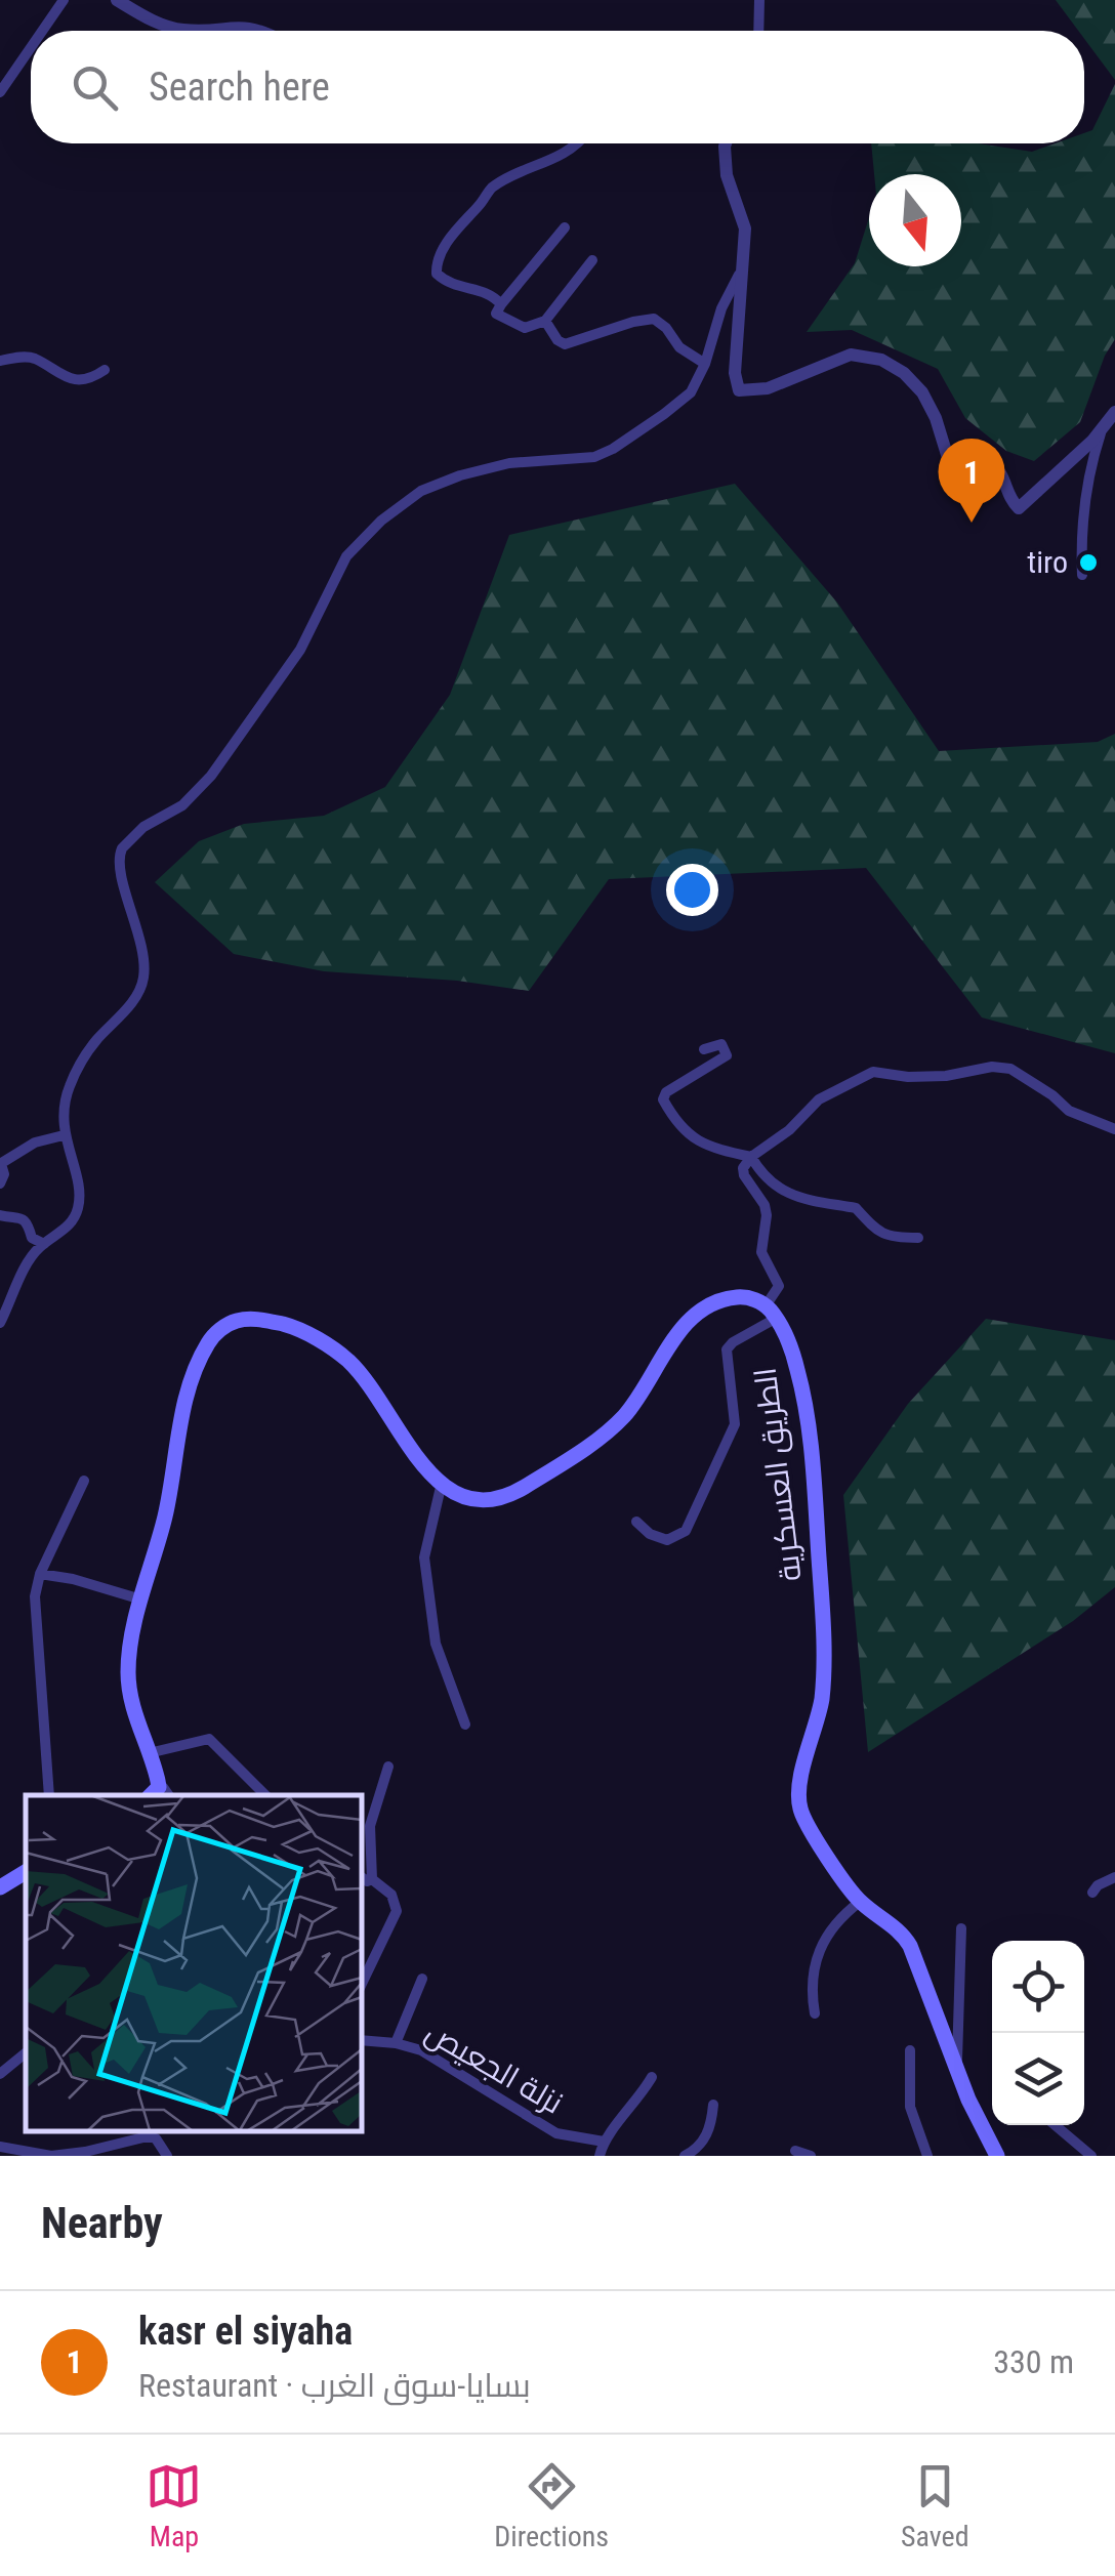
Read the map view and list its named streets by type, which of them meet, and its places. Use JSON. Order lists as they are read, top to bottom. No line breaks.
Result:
{"streets":{"main road":["الطريق العسكرية"],"street":["نزلة الجعيص"]},"places":["tiro"],"north":"bottom","page":{"search":"Search here","pins":"1","heading":"Nearby","list":[{"mark":"1","name":"kasr el siyaha","note":"Restaurant · بسايا-سوق الغرب","value":"330 m"}],"nav":["Map","Directions","Saved"]}}
